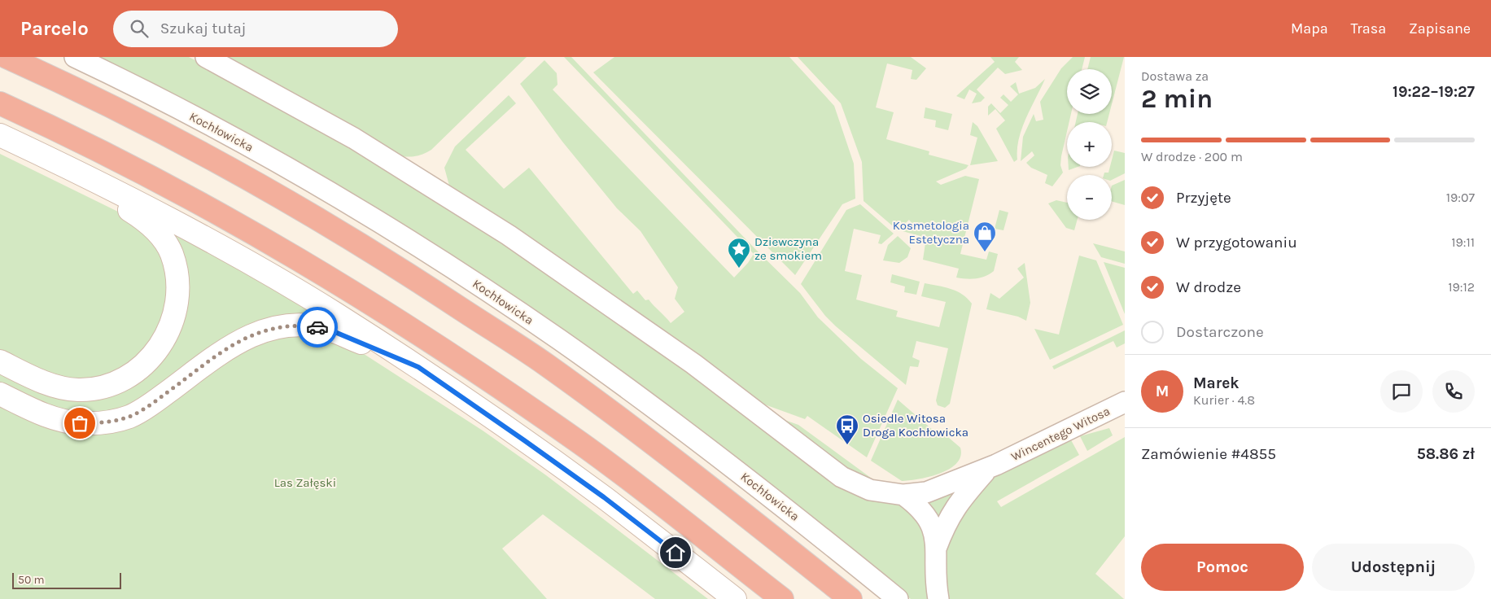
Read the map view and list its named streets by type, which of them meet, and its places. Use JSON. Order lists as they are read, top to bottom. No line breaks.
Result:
{"streets":{"street":["Kochłowicka","Wincentego Witosa"]},"parks":["Las Załęski"],"places":{"shop":["Kosmetologia Estetyczna"],"place":["Dziewczyna ze smokiem"],"bus stop":["Osiedle Witosa Droga Kochłowicka"]},"scale_bar":"50 m","page":{"header":"Parcelo","search":"Szukaj tutaj","nav":["Mapa","Trasa","Zapisane"],"heading":["2 min","Dostawa za","19:22–19:27"],"panel":["Marek","Kurier · 4.8","Zamówienie #4855","58.86 zł"],"map_buttons":["+","−"],"bar":"W drodze · 200 m","list":[["Przyjęte","19:07"],["W przygotowaniu","19:11"],["W drodze","19:12"],"Dostarczone"],"round":"M","buttons":["Pomoc","Udostępnij"],"scale":"50 m"}}
